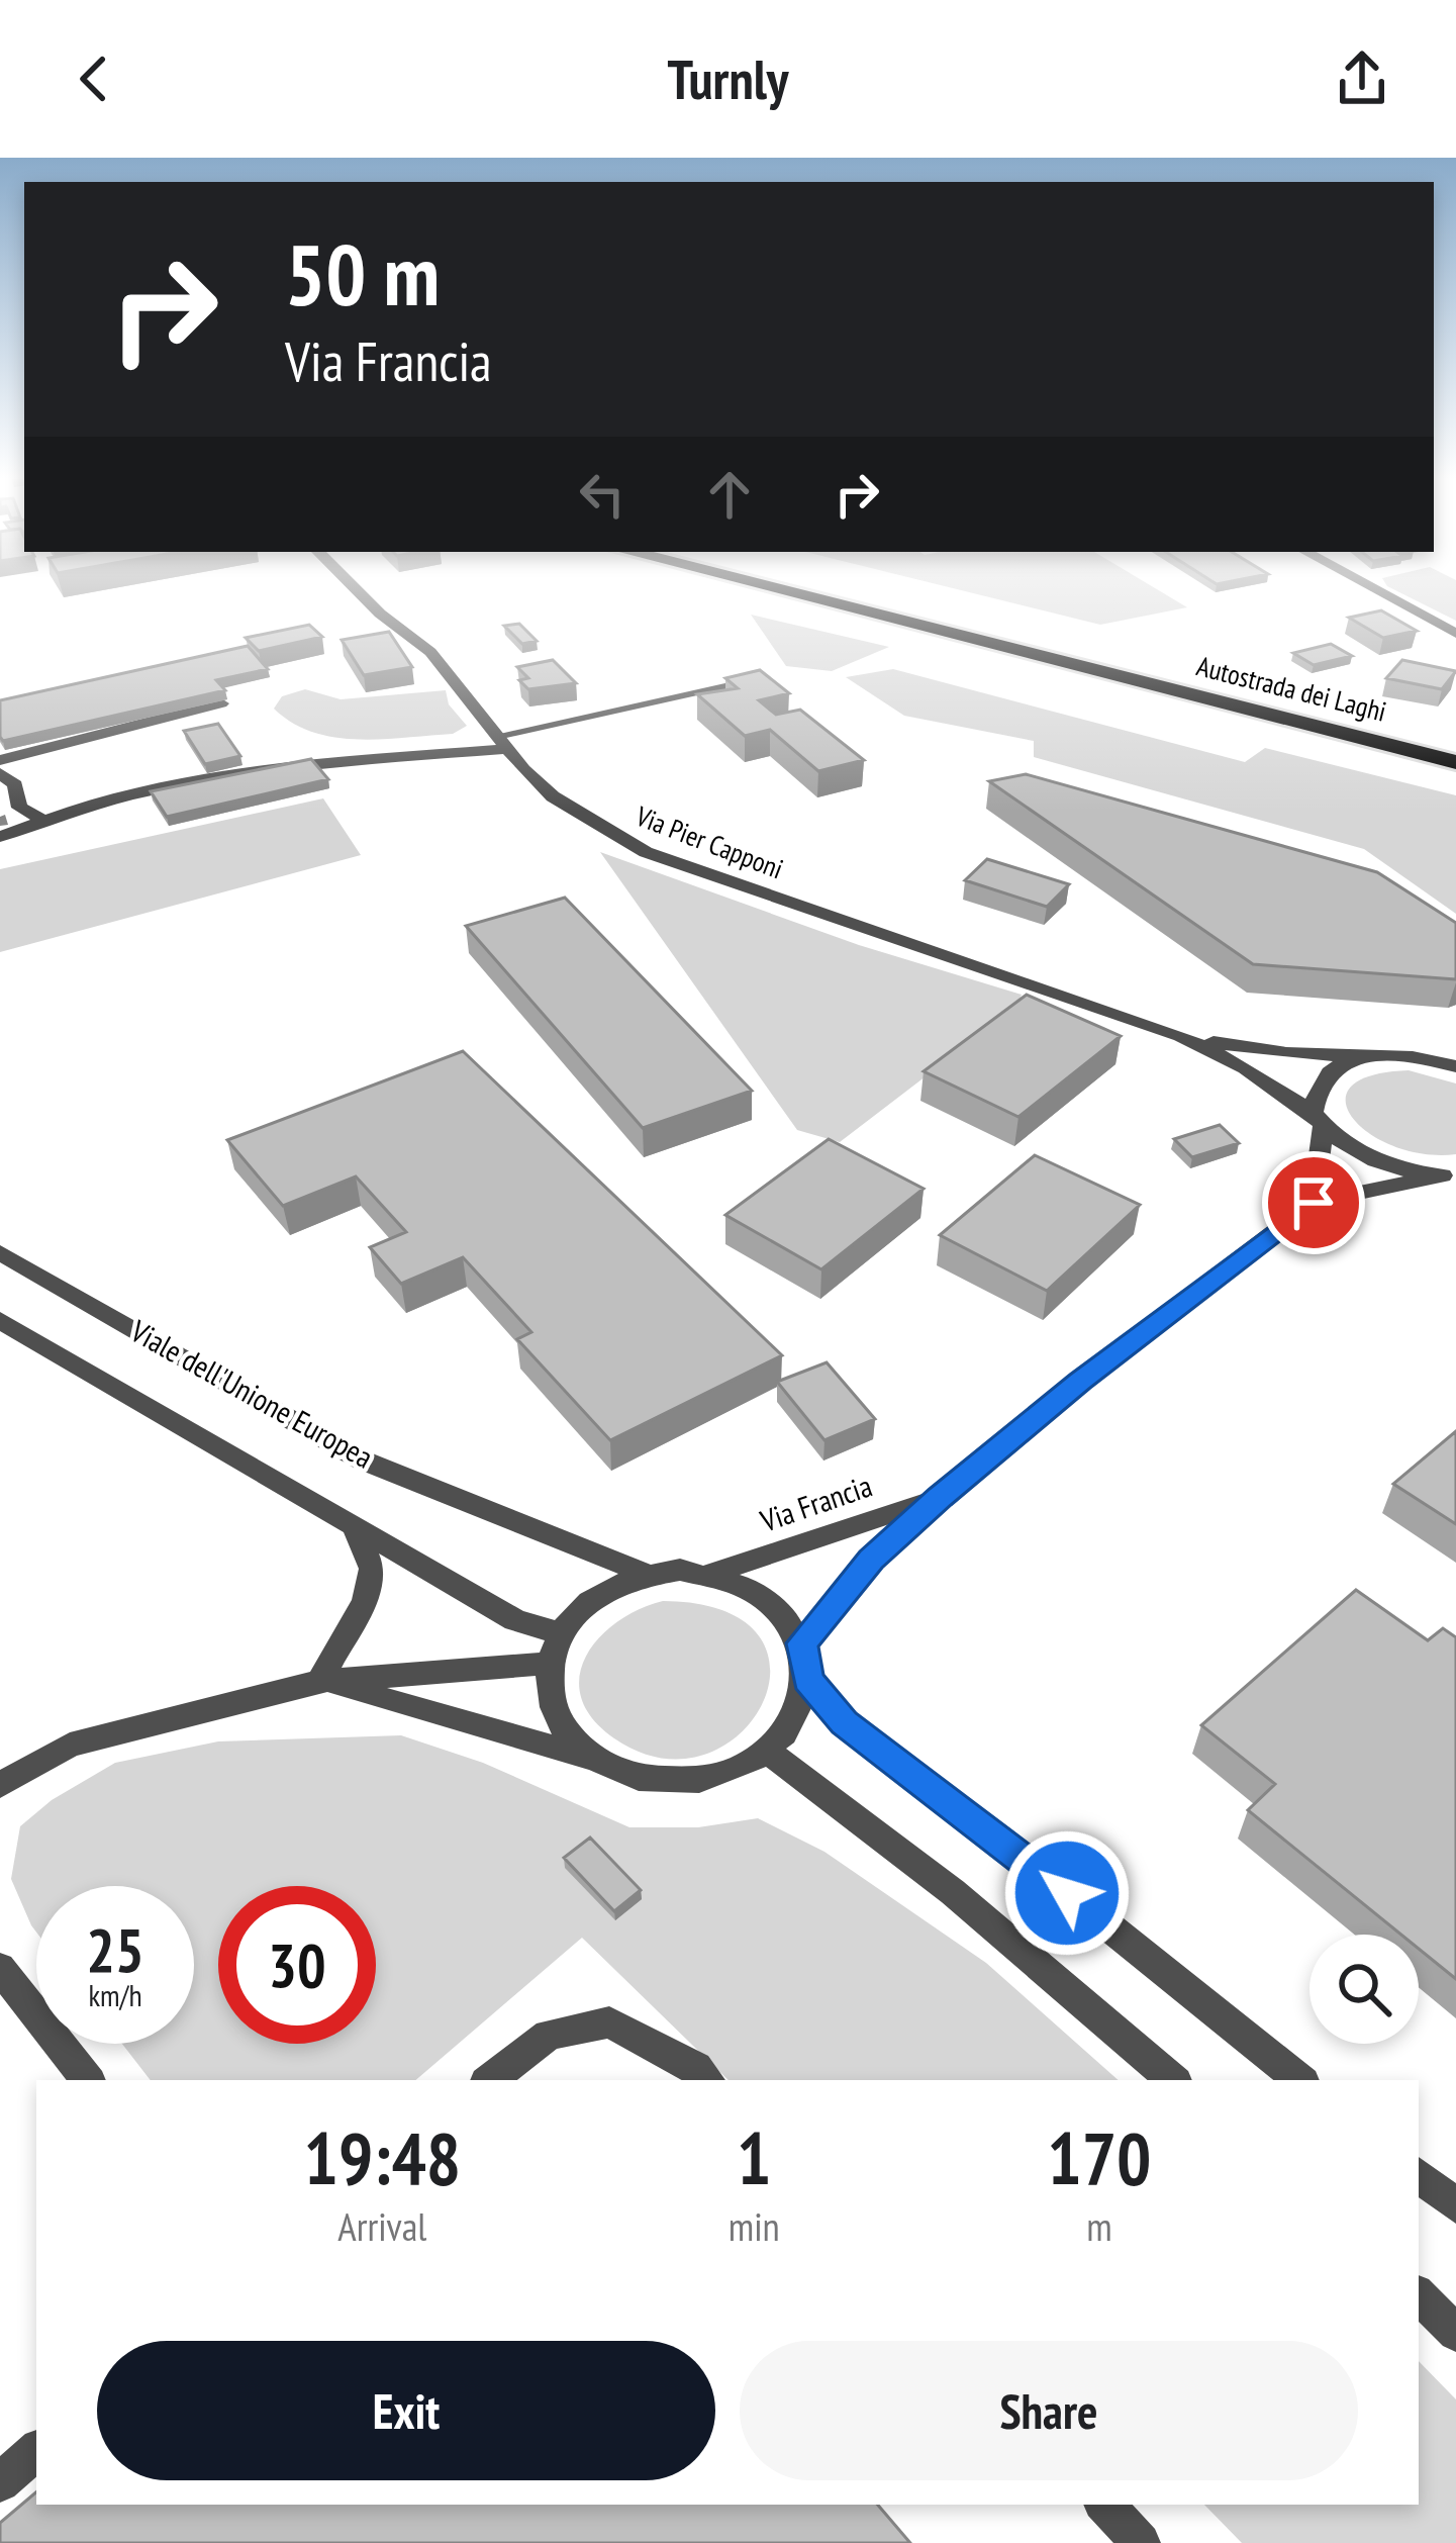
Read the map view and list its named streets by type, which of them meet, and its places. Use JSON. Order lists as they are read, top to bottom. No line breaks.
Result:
{"streets":{"highway":["Autostrada dei Laghi"],"street":["Via Pier Capponi","Viale dell'Unione Europea","Via Francia"]},"crossings":[["Via Pier Capponi","Via Francia"],["Viale dell'Unione Europea","Via Francia"]],"page":{"header":"Turnly","turn":["50 m","Via Francia"],"speed":"25 km/h","limit":"30","eta":["19:48","Arrival","1","min","170","m"],"buttons":["Exit","Share"]}}
